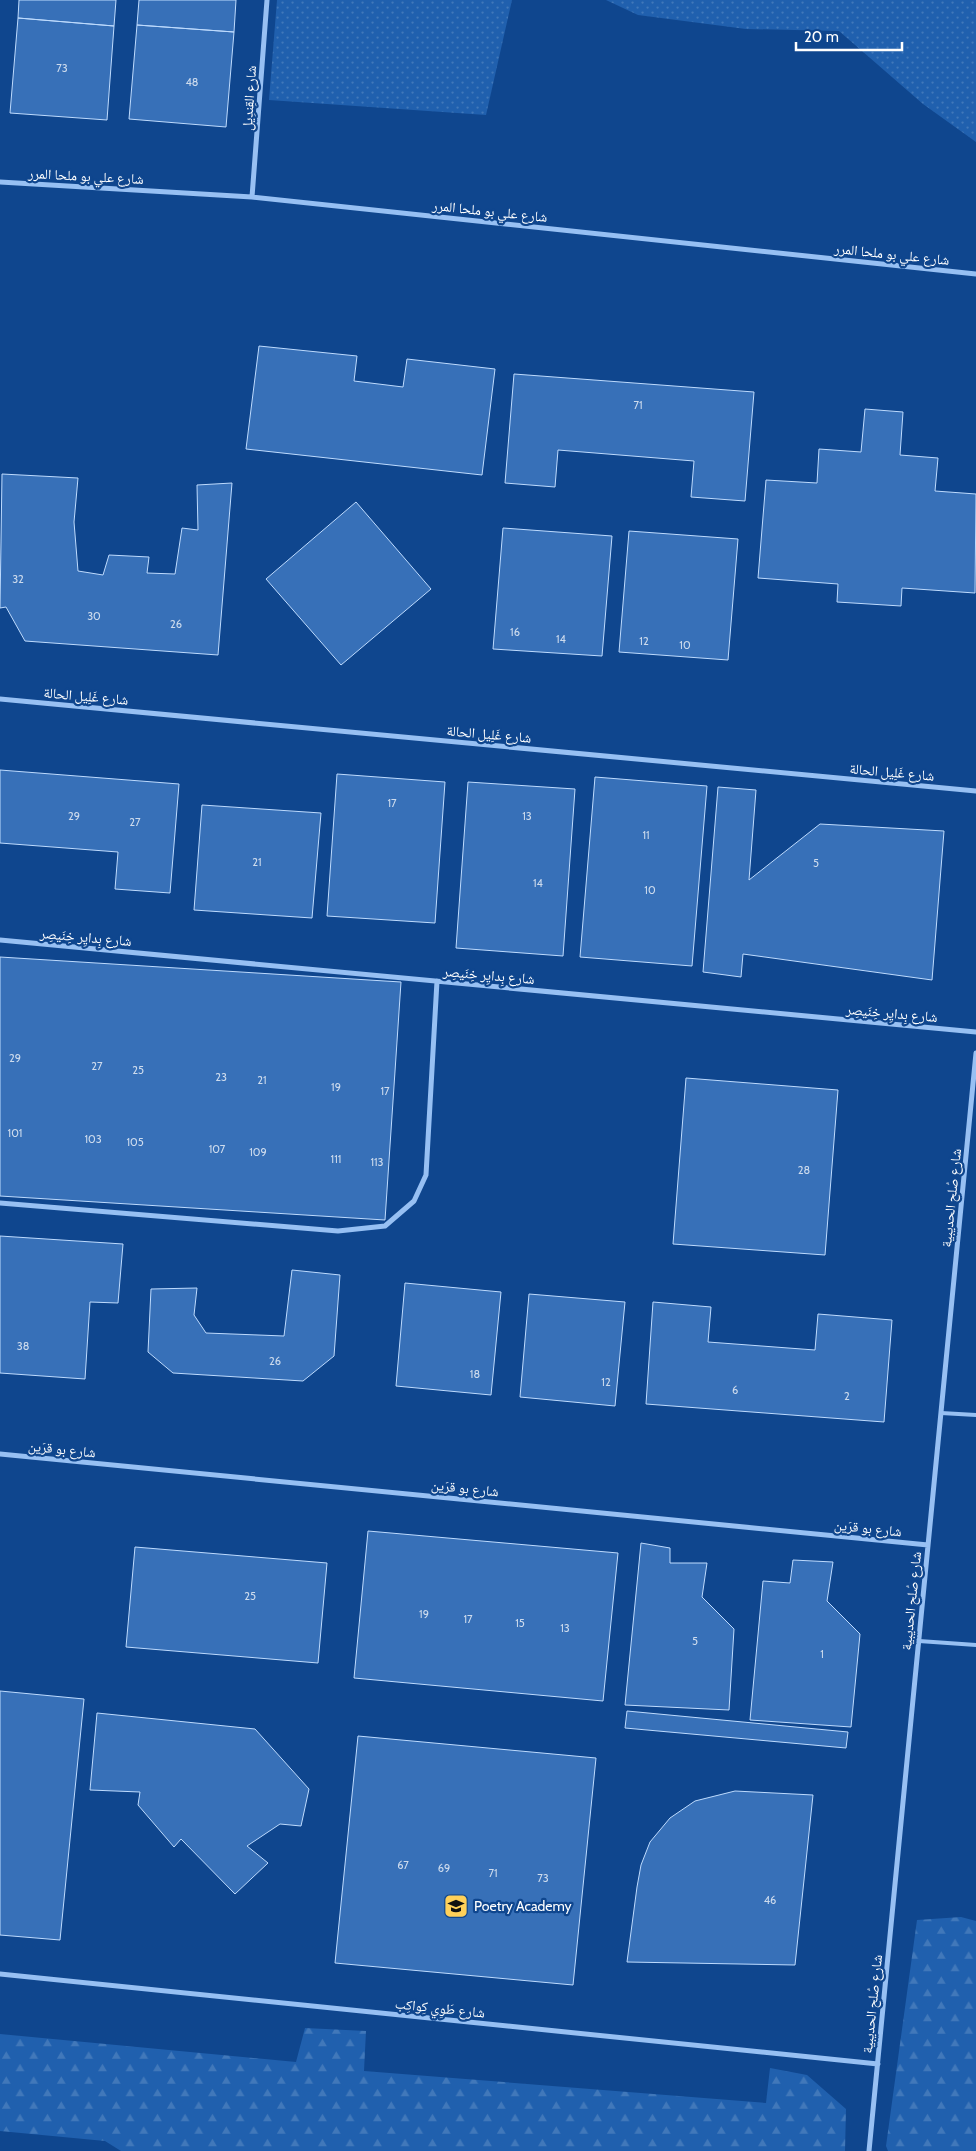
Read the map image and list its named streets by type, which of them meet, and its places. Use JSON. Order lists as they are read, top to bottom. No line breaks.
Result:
{"streets":{"street":["شارع القِندِيل","شارع علي بو ملحا المرر","شارع غَلِيل الحالة","شارع بِدايِر خِنَيصِر","شارع صُلح الحديبية","شارع بو قرَين","شارع طَوِي كِواكِب"]},"crossings":[["شارع القِندِيل","شارع علي بو ملحا المرر"],["شارع صُلح الحديبية","شارع بو قرَين"],["شارع صُلح الحديبية","شارع طَوِي كِواكِب"]],"places":{"school or university":["Poetry Academy"]},"house_numbers":["73","48","71","32","30","26","16","14","12","10","17","29","13","27","11","21","5","14","10","29","27","25","23","21","19","17","101","103","105","107","109","111","113","28","38","26","18","12","6","2","25","19","17","15","13","5","1","67","69","71","73","46"],"scale_bar":"20 m"}
